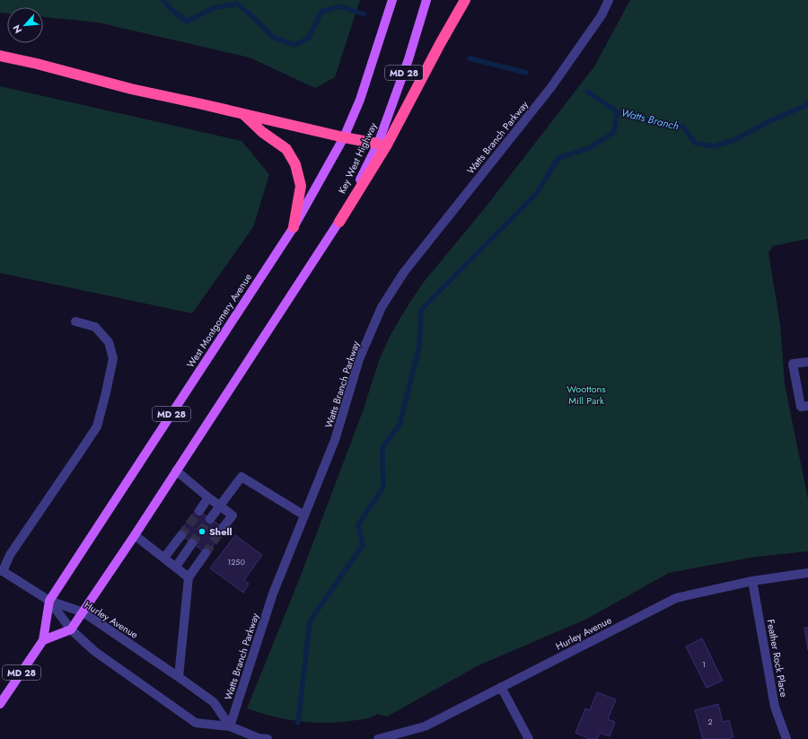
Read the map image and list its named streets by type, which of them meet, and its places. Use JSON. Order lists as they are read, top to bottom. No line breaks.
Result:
{"streets":{"main road":["MD 28","Key West Highway","West Montgomery Avenue"],"street":["Watts Branch Parkway","Hurley Avenue","Feather Rock Place"]},"crossings":[["MD 28","Key West Highway"],["MD 28","Hurley Avenue"],["Watts Branch Parkway","Hurley Avenue"],["West Montgomery Avenue","Hurley Avenue"],["Hurley Avenue","Feather Rock Place"]],"water":["Watts Branch"],"parks":["Woottons Mill Park"],"places":["Shell"],"house_numbers":["1250","1","2"],"north":"bottom left"}
